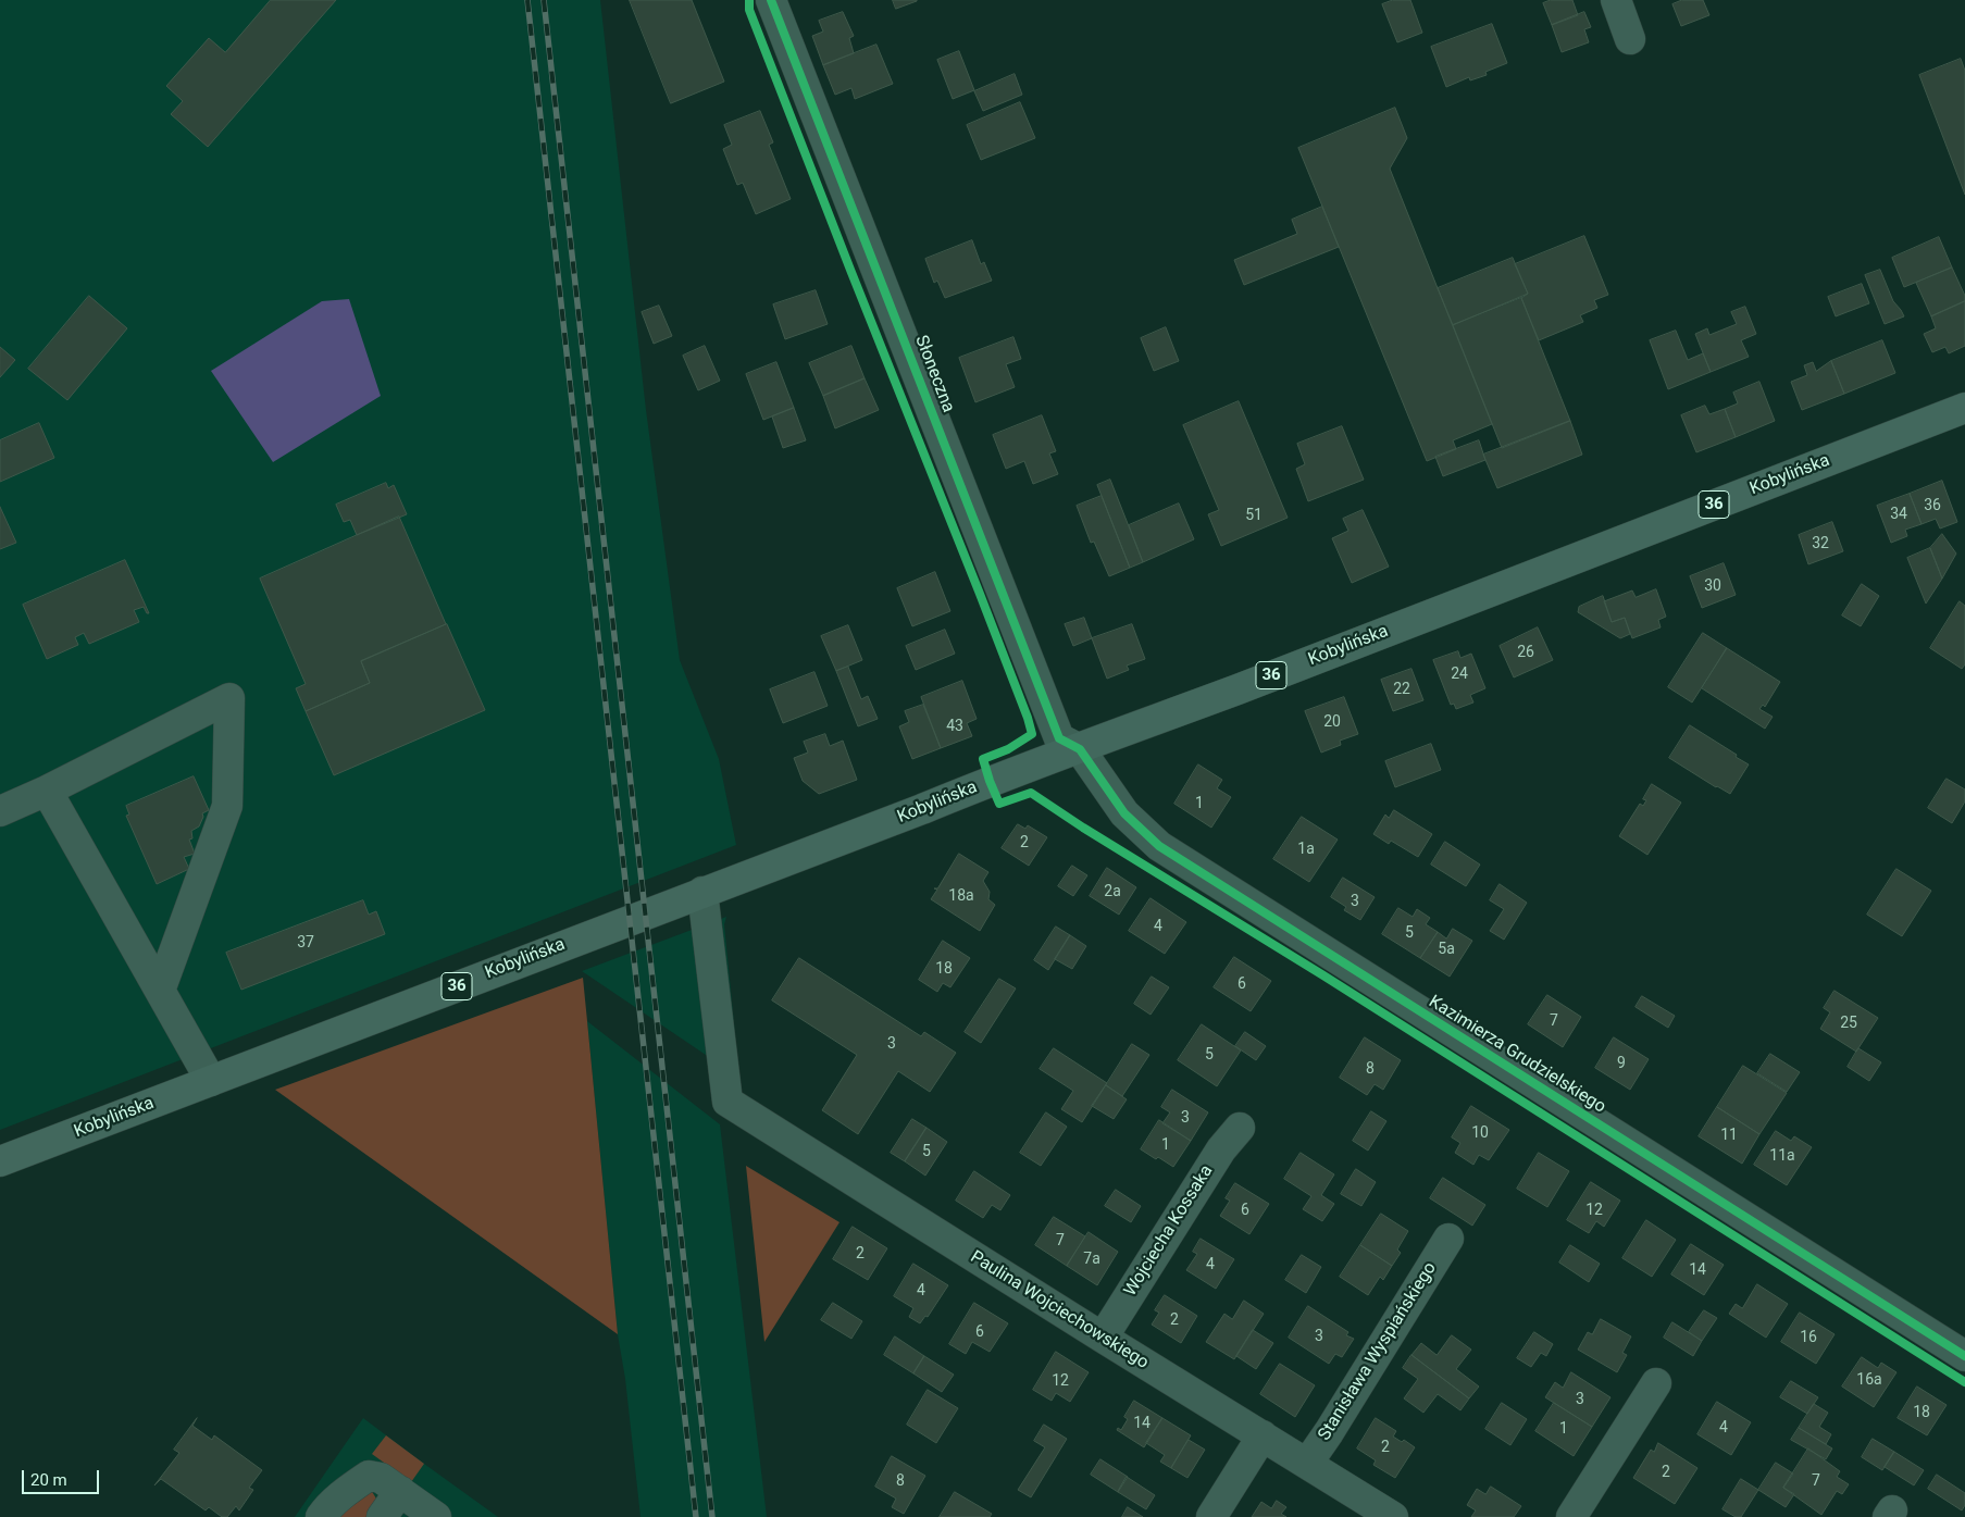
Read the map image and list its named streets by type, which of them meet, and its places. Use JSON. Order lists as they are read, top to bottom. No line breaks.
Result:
{"streets":{"main road":["Kobylińska","36"],"street":["Słoneczna","Kazimierza Grudzielskiego","Wojciecha Kossaka","Paulina Wojciechowskiego","Stanisława Wyspiańskiego"]},"crossings":[["Słoneczna","Kobylińska"],["Słoneczna","Kazimierza Grudzielskiego"],["Kobylińska","Kazimierza Grudzielskiego"],["Kobylińska","Paulina Wojciechowskiego"],["Wojciecha Kossaka","Paulina Wojciechowskiego"],["Paulina Wojciechowskiego","Stanisława Wyspiańskiego"]],"house_numbers":["36","34","51","32","30","26","24","22","20","43","1","2","1a","2a","18a","3","4","5","37","5a","18","6","7","25","3","5","9","8","3","10","11","1","5","11a","6","12","7","2","7a","4","14","4","2","6","3","16","16a","12","3","18","14","4","1","2","2","8","7"],"scale_bar":"20 m"}
